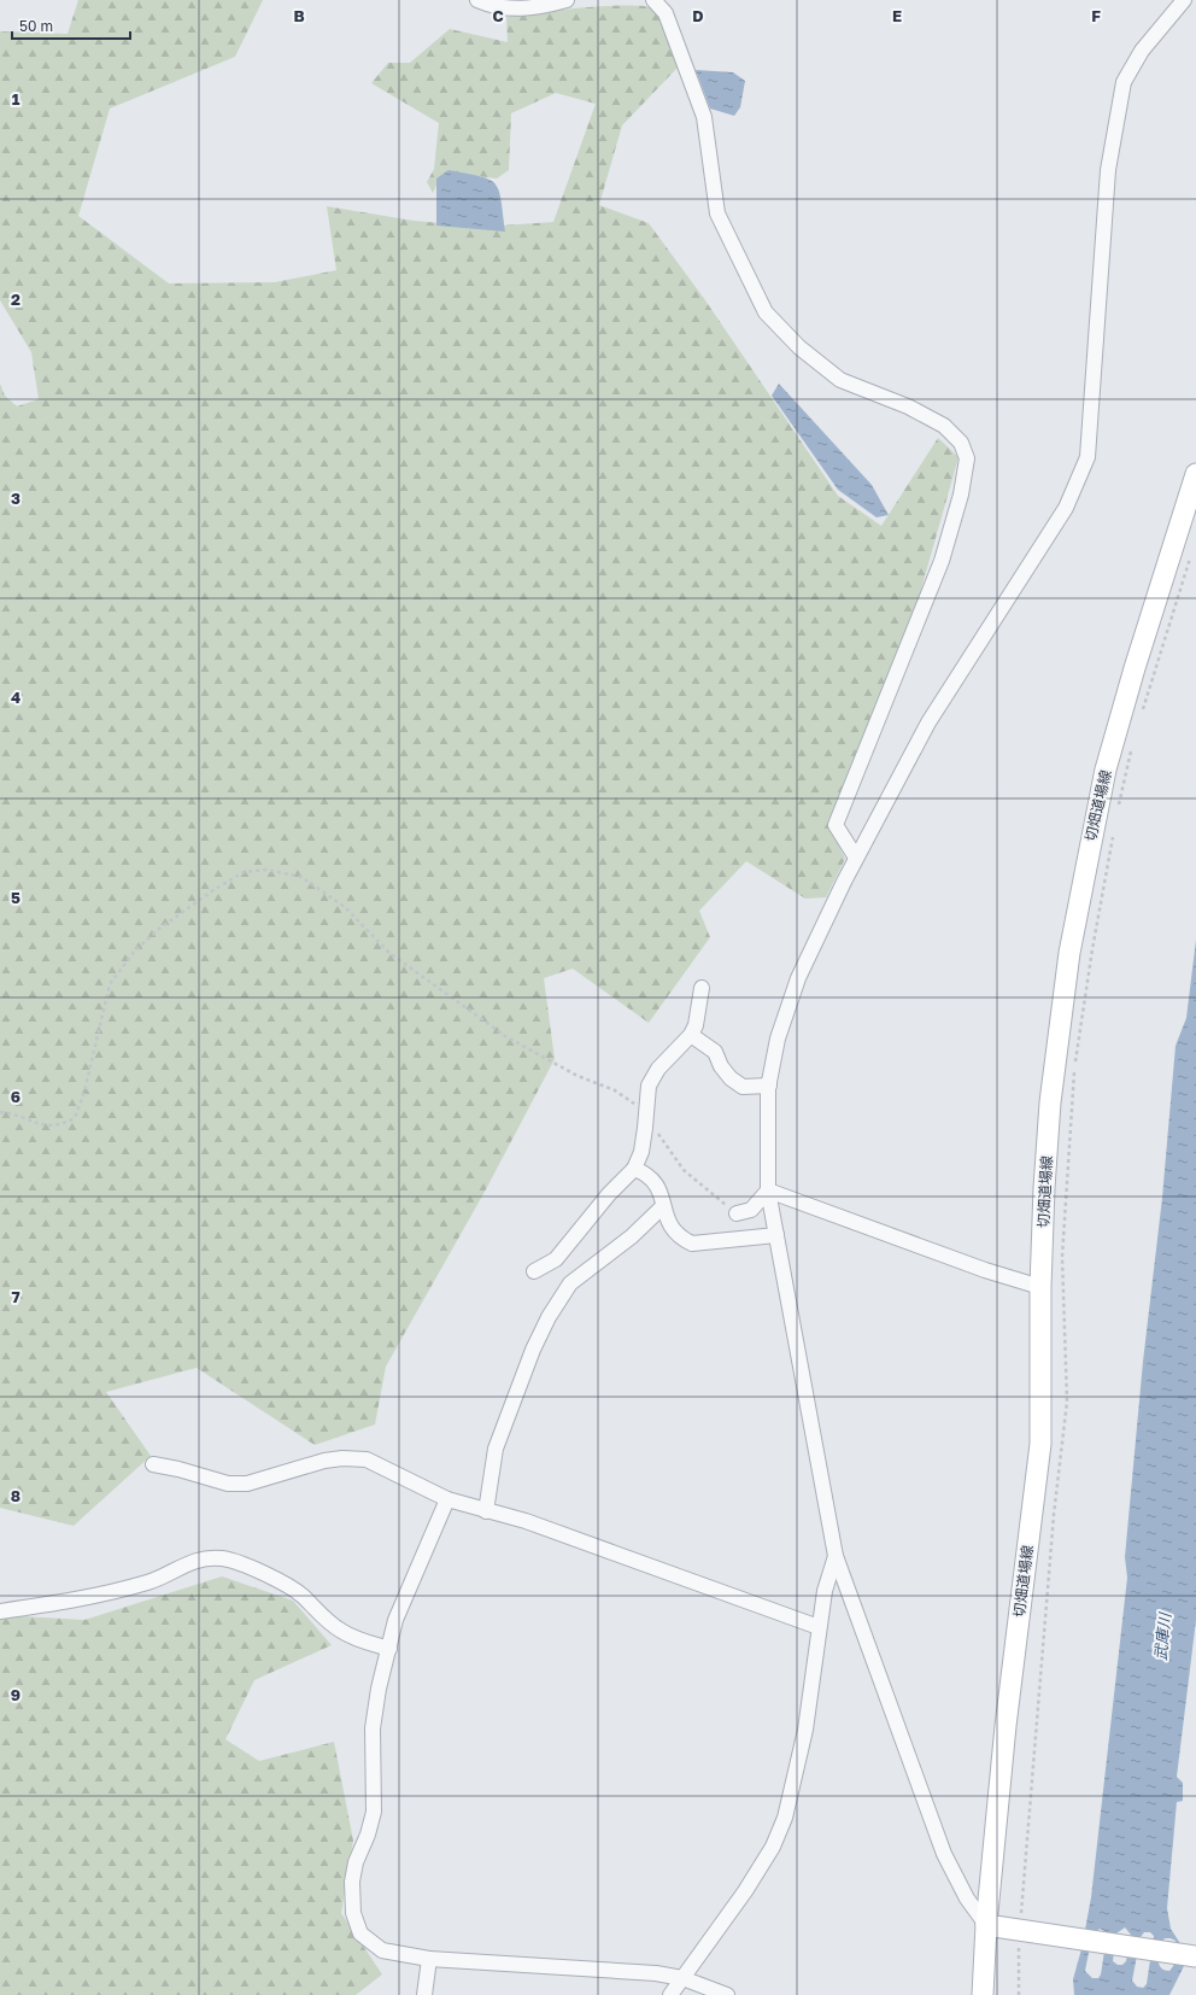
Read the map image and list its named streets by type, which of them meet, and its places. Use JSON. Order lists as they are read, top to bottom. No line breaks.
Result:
{"streets":{"main road":["切畑道場線"]},"water":["武庫川"],"scale_bar":"50 m","grid":{"columns":["B","C","D","E","F"],"rows":["1","2","3","4","5","6","7","8","9"]}}
